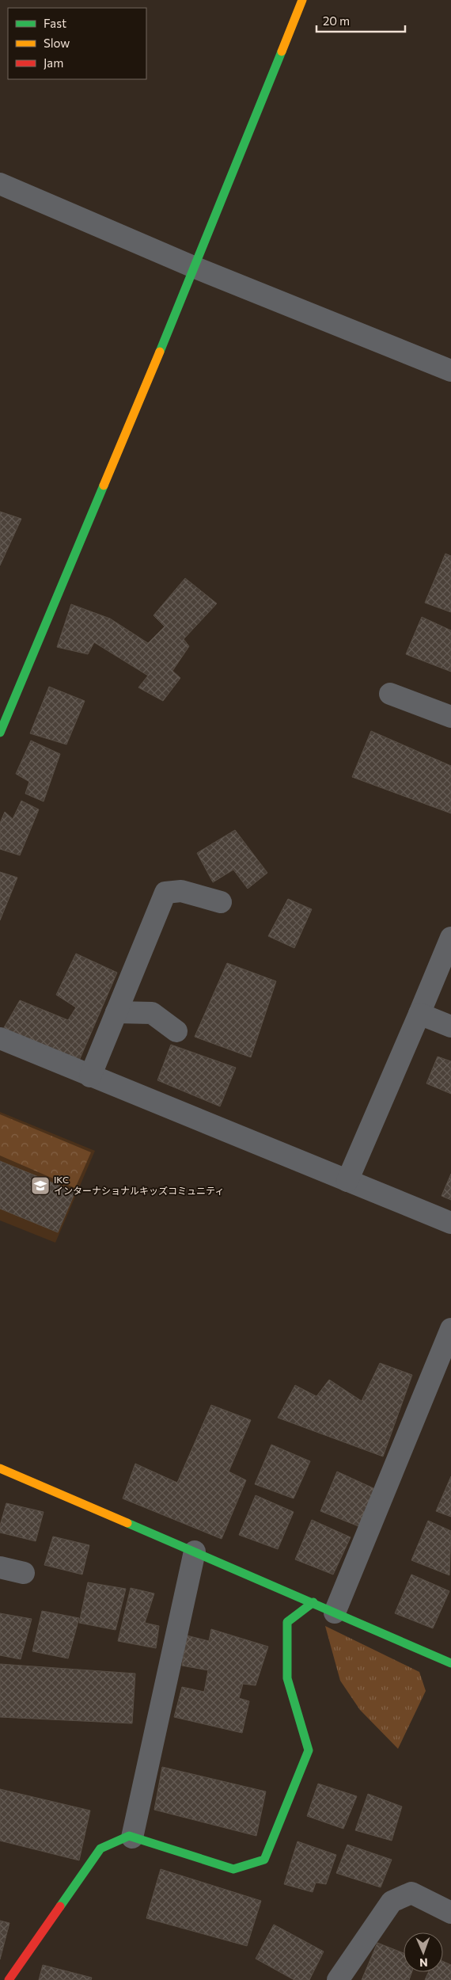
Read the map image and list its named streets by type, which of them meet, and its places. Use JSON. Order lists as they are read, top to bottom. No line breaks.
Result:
{"places":{"school or university":["IKC インターナショナルキッズコミュニティ"]},"legend":["Fast","Slow","Jam"],"scale_bar":"20 m","north":"bottom"}
